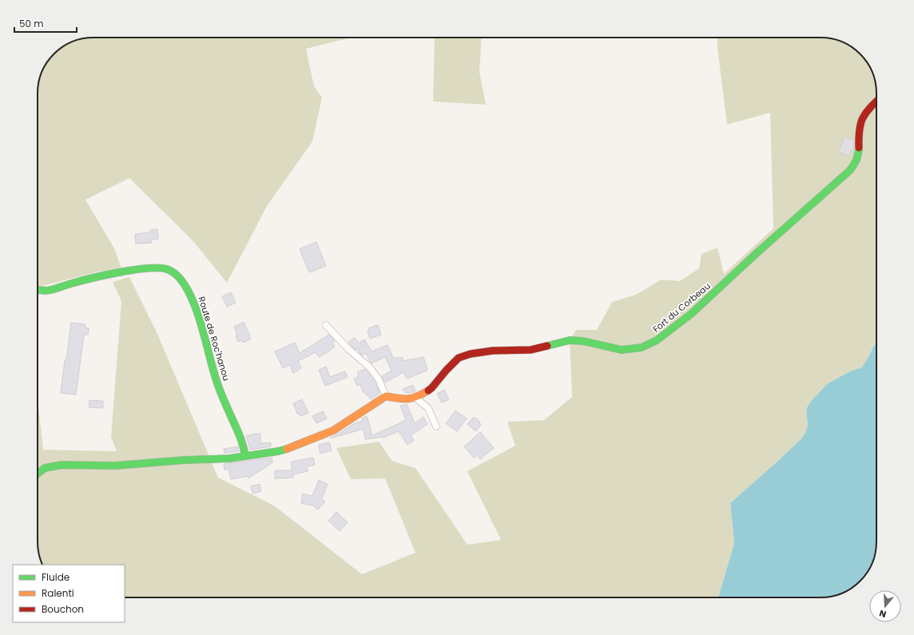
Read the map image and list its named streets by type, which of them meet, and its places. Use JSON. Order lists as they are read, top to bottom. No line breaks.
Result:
{"streets":{"street":["Fort du Corbeau","Route de Roc'hanou"]},"legend":["Fluide","Ralenti","Bouchon"],"scale_bar":"50 m","north":"bottom"}
